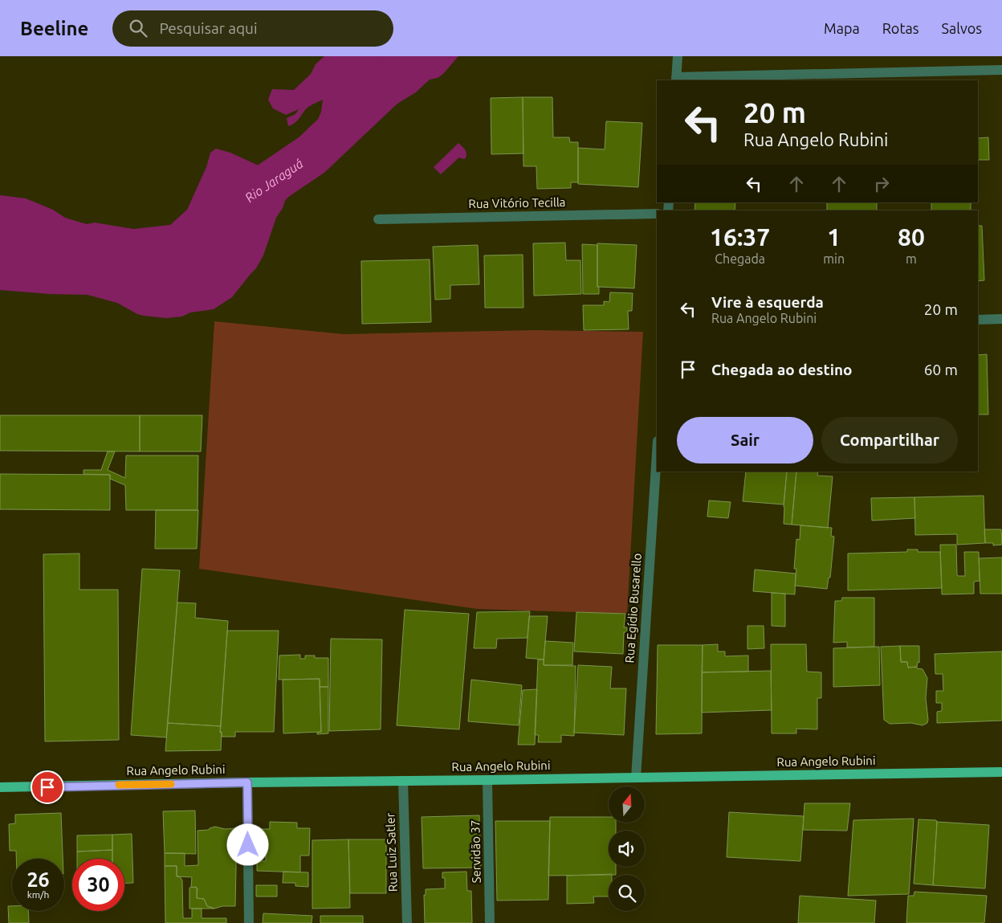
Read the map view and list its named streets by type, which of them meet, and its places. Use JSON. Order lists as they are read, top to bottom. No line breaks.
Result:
{"streets":{"main road":["Rua Angelo Rubini"],"street":["Rua Vitório Tecilla","Rua Egídio Busarello","Servidão 37","Rua Luiz Satler"]},"crossings":[["Rua Egídio Busarello","Rua Angelo Rubini"],["Rua Angelo Rubini","Servidão 37"],["Rua Angelo Rubini","Rua Luiz Satler"]],"water":["Rio Jaraguá"],"north":"top","page":{"header":"Beeline","search":"Pesquisar aqui","nav":["Mapa","Rotas","Salvos"],"turn":["20 m","Rua Angelo Rubini"],"eta":["16:37","Chegada","1","min","80","m"],"list":[{"name":"Vire à esquerda","note":"Rua Angelo Rubini","value":"20 m"},{"name":"Chegada ao destino","value":"60 m"}],"buttons":["Sair","Compartilhar"],"speed":"26 km/h","limit":"30"}}
